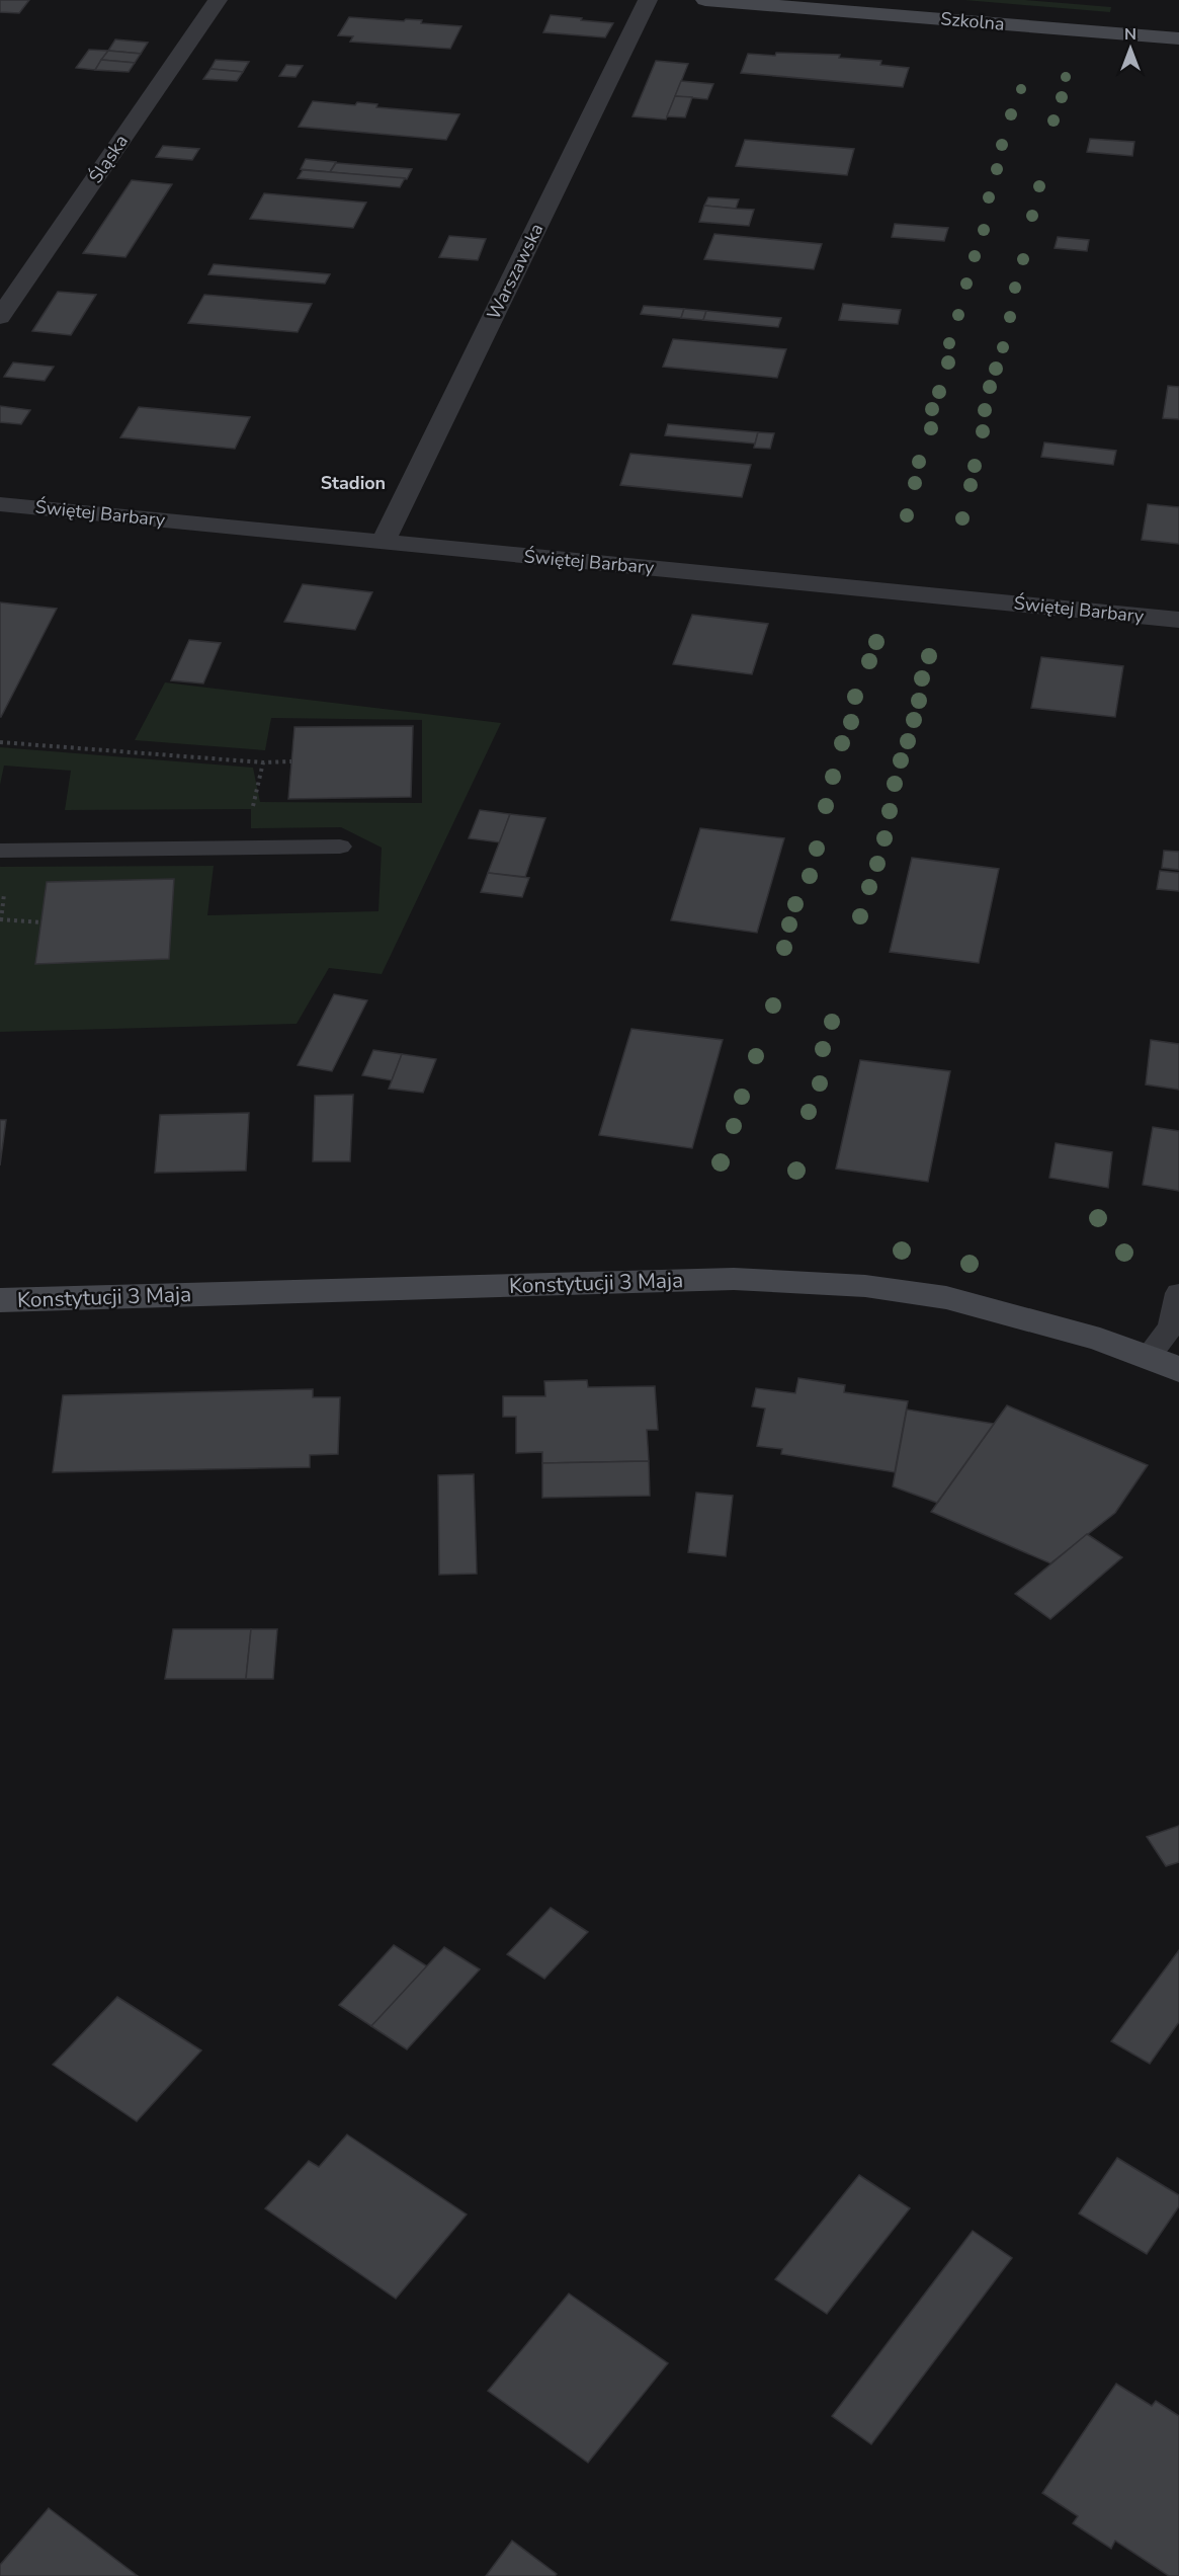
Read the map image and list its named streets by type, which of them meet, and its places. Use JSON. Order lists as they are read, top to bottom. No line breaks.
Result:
{"streets":{"street":["Szkolna","Śląska","Warszawska","Świętej Barbary","Konstytucji 3 Maja"]},"crossings":[["Warszawska","Świętej Barbary"]],"districts":["Stadion"],"north":"top"}
